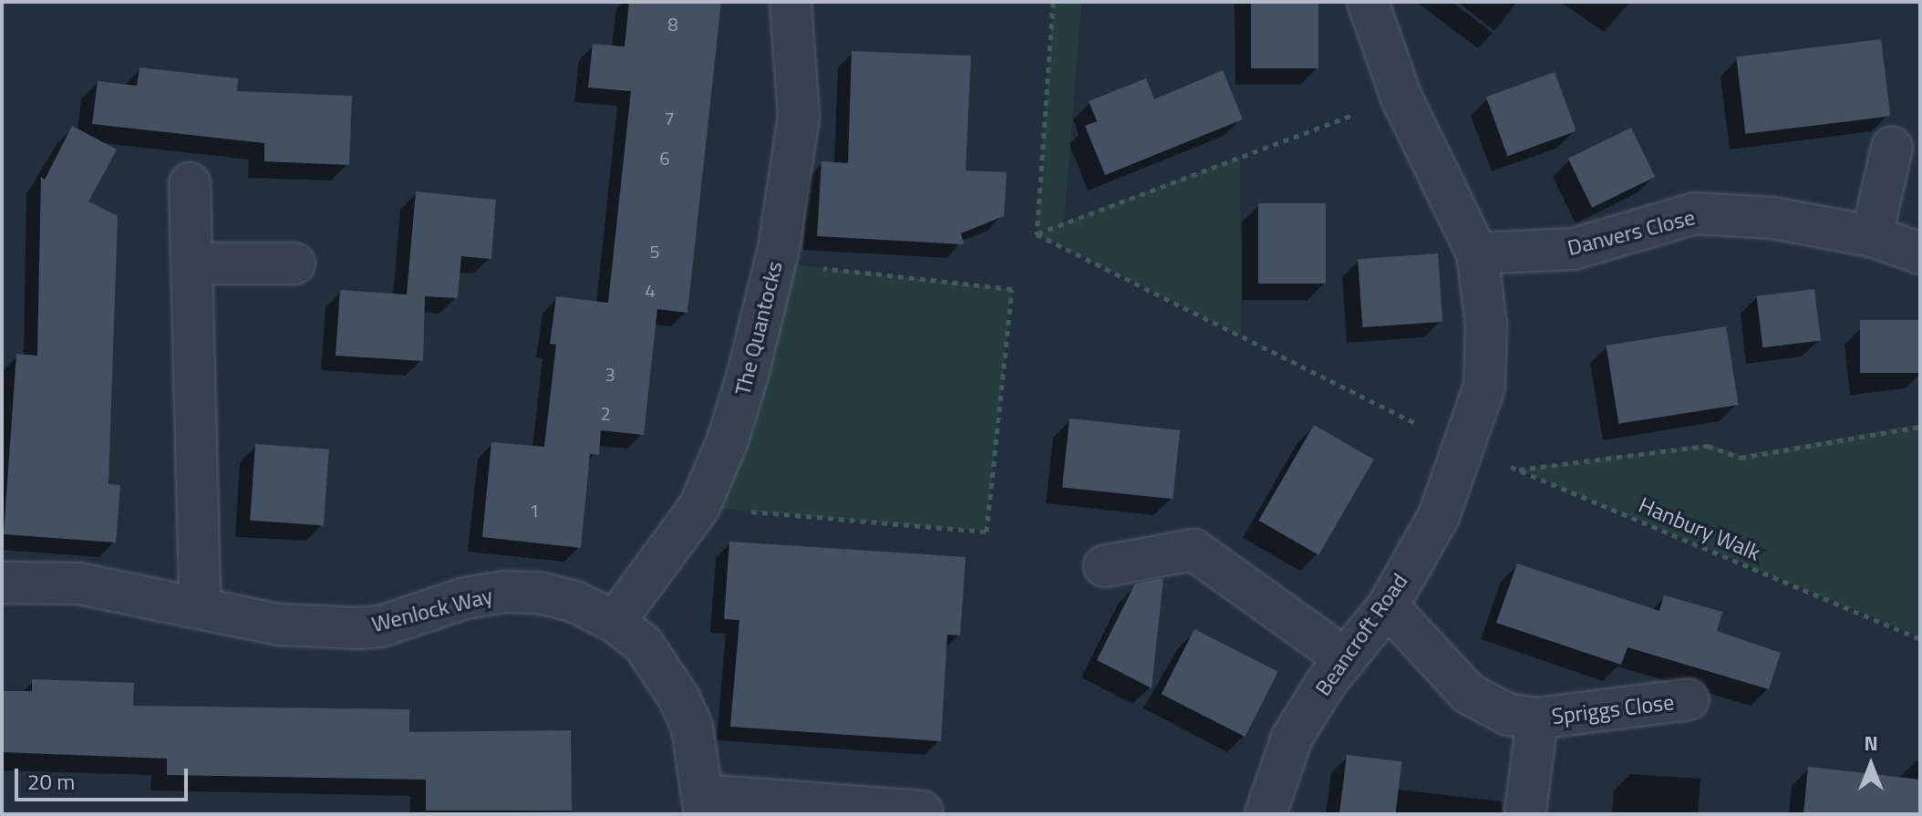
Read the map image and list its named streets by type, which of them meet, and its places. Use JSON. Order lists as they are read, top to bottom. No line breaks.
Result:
{"streets":{"street":["Danvers Close","The Quantocks","Wenlock Way","Beancroft Road","Spriggs Close"],"path":["Hanbury Walk"]},"crossings":[["Danvers Close","Beancroft Road"],["The Quantocks","Wenlock Way"],["Hanbury Walk","Beancroft Road"],["Beancroft Road","Spriggs Close"]],"house_numbers":["8","7","6","5","4","3","2","1"],"scale_bar":"20 m","north":"top"}
